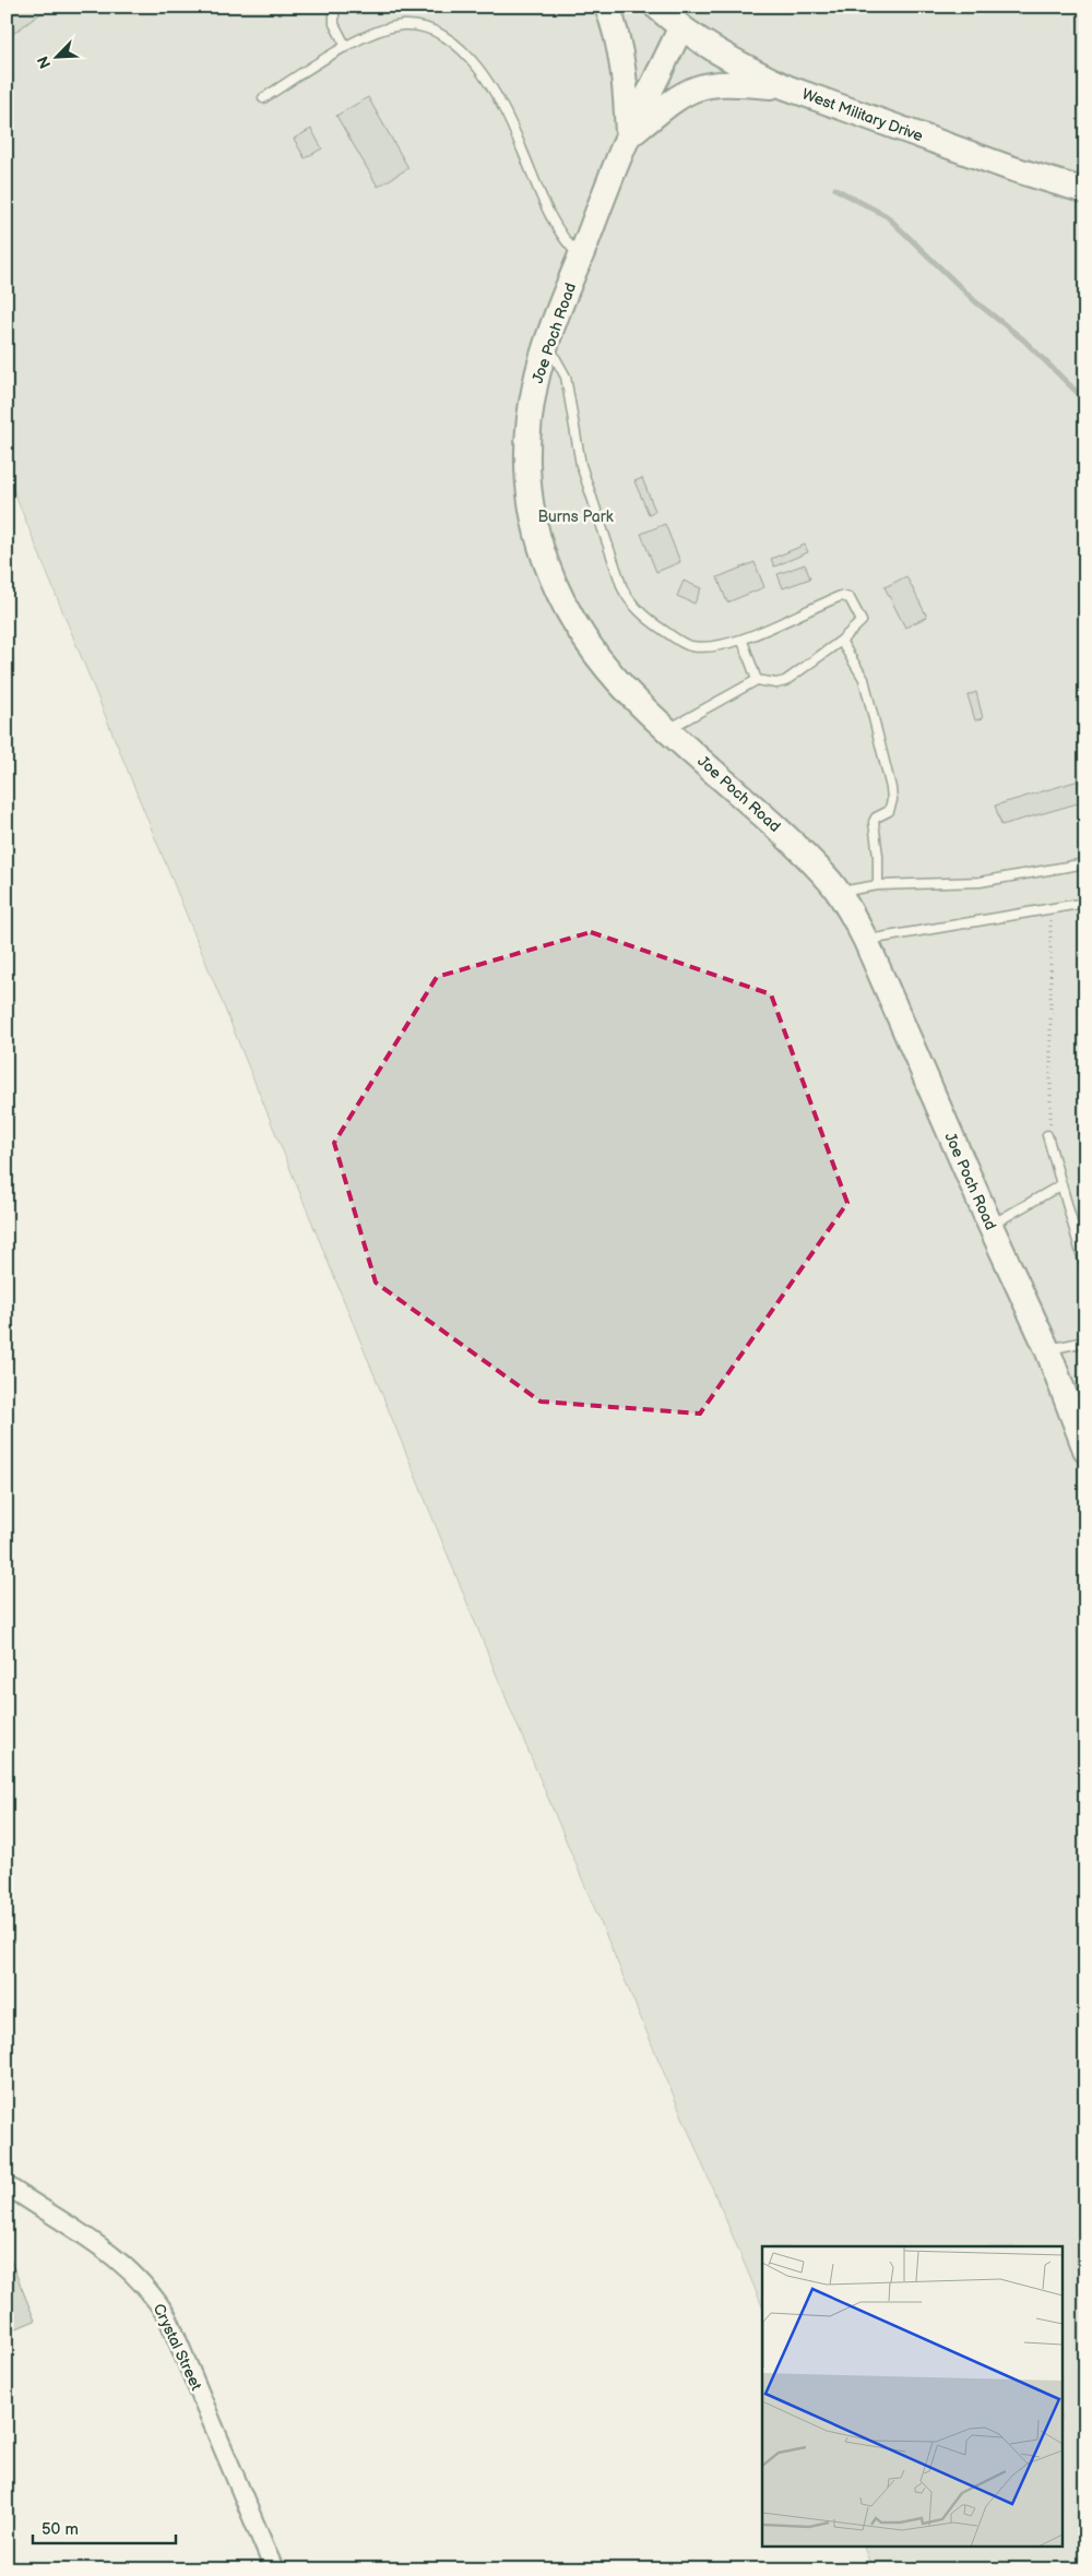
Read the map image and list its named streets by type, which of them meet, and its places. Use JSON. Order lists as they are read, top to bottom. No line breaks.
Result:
{"streets":{"street":["West Military Drive","Joe Poch Road","Crystal Street"]},"crossings":[["West Military Drive","Joe Poch Road"]],"parks":["Burns Park"],"scale_bar":"50 m","north":"bottom left"}
